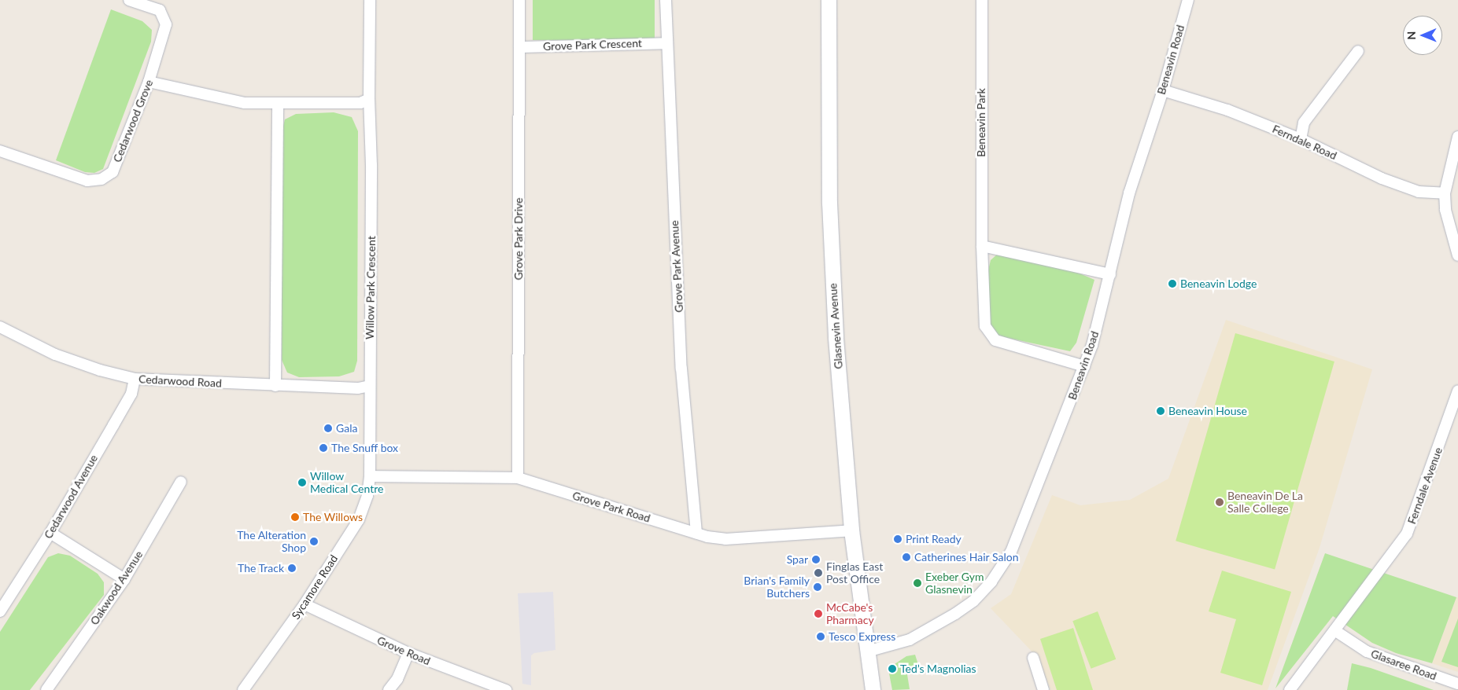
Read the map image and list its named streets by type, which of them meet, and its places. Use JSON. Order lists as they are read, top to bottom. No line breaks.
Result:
{"streets":{"main road":["Glasnevin Avenue"],"street":["Grove Park Crescent","Beneavin Road","Cedarwood Grove","Beneavin Park","Ferndale Road","Grove Park Drive","Grove Park Avenue","Willow Park Crescent","Cedarwood Road","Ferndale Avenue","Cedarwood Avenue","Grove Park Road","Sycamore Road","Oakwood Avenue","Grove Road","Glasaree Road"]},"crossings":[["Grove Park Crescent","Grove Park Drive"],["Grove Park Crescent","Grove Park Avenue"],["Beneavin Road","Beneavin Park"],["Beneavin Road","Ferndale Road"],["Beneavin Road","Glasnevin Avenue"],["Grove Park Drive","Grove Park Road"],["Grove Park Avenue","Grove Park Road"],["Willow Park Crescent","Cedarwood Road"],["Willow Park Crescent","Grove Park Road"],["Willow Park Crescent","Sycamore Road"],["Glasnevin Avenue","Grove Park Road"],["Cedarwood Road","Cedarwood Avenue"],["Ferndale Avenue","Glasaree Road"],["Grove Park Road","Sycamore Road"],["Sycamore Road","Grove Road"]],"places":["Beneavin Lodge","Beneavin House","Gala","The Snuff box","Willow Medical Centre","Beneavin De La Salle College","The Willows","Print Ready","The Alteration Shop","Catherines Hair Salon","Spar","The Track","Finglas East Post Office","Exeber Gym Glasnevin","Brian's Family Butchers","McCabe's Pharmacy","Tesco Express","Ted’s Magnolias"],"north":"left"}
